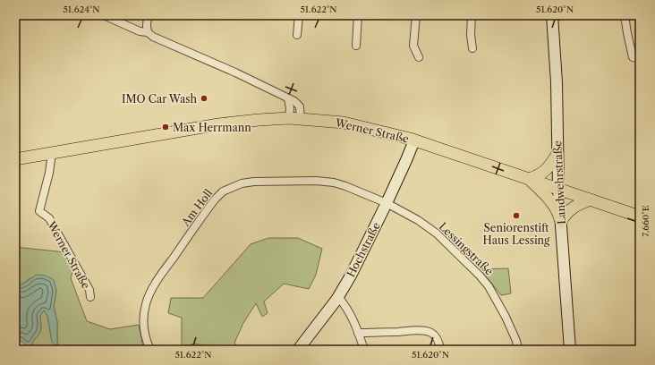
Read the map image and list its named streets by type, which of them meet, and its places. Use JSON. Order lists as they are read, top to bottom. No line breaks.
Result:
{"streets":{"main road":["Werner Straße","Landwehrstraße","Hochstraße"],"street":["Am Holl","Lessingstraße"]},"crossings":[["Werner Straße","Landwehrstraße"],["Werner Straße","Hochstraße"],["Am Holl","Lessingstraße"],["Am Holl","Hochstraße"],["Lessingstraße","Hochstraße"]],"places":["IMO Car Wash","Max Herrmann","Seniorenstift Haus Lessing"],"coordinates":["51.624°N","51.622°N","51.620°N","7.660°E"]}
